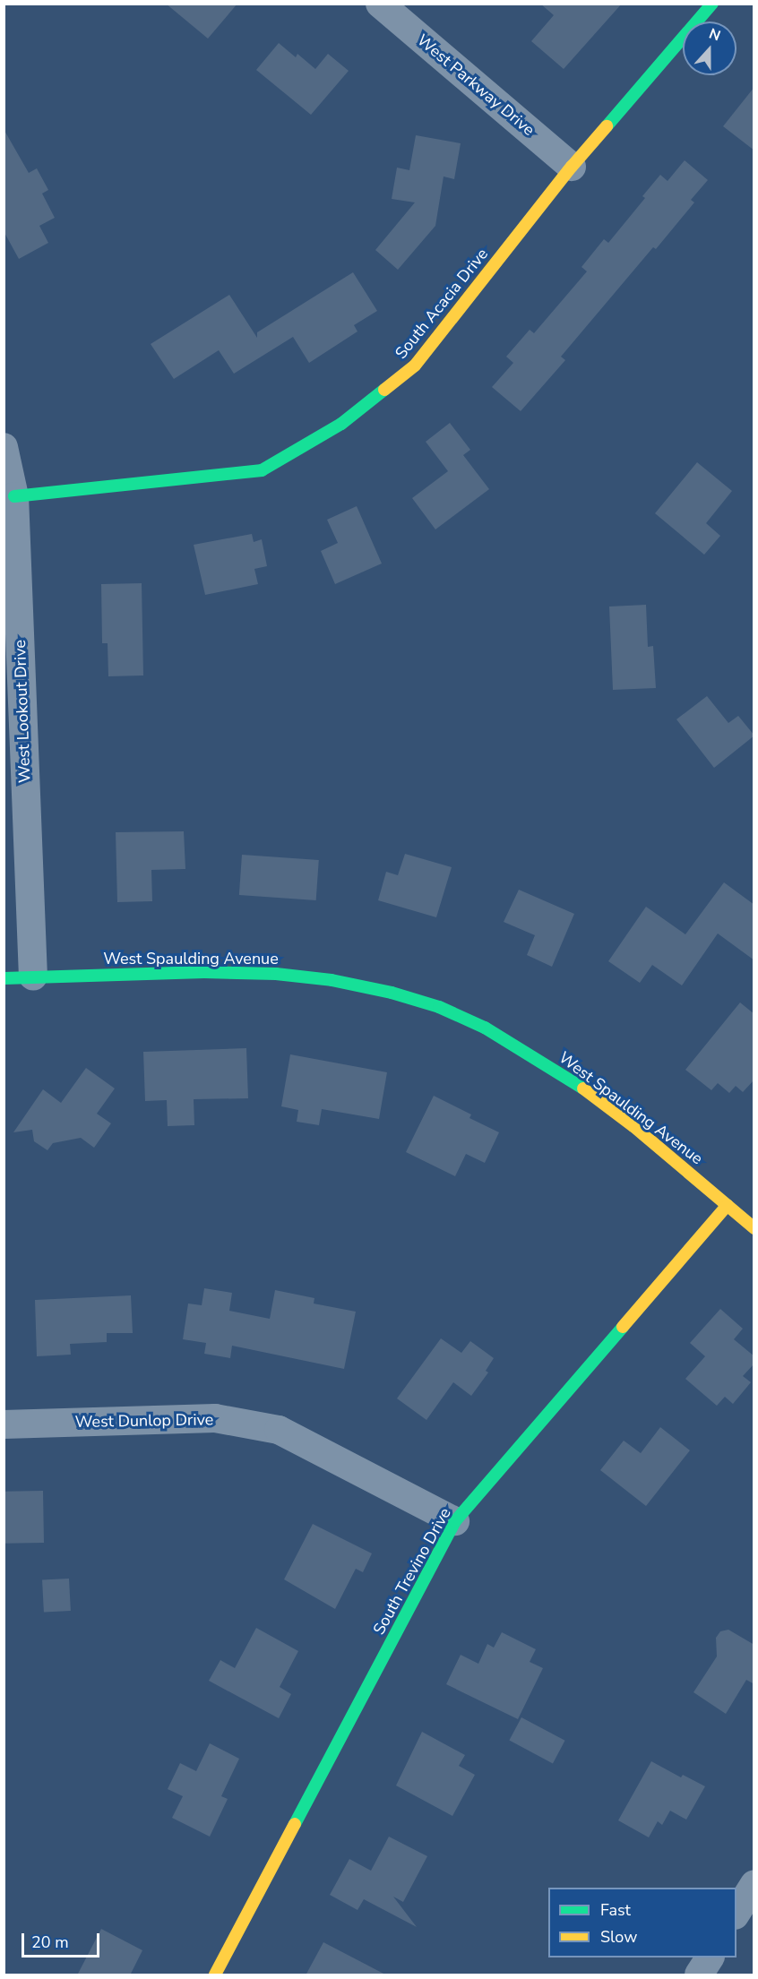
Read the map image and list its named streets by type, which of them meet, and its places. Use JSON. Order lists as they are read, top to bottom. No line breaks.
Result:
{"streets":{"street":["West Parkway Drive","South Acacia Drive","West Lookout Drive","West Spaulding Avenue","West Dunlop Drive","South Trevino Drive"]},"crossings":[["West Parkway Drive","South Acacia Drive"],["South Acacia Drive","West Lookout Drive"],["West Lookout Drive","West Spaulding Avenue"],["West Spaulding Avenue","South Trevino Drive"],["West Dunlop Drive","South Trevino Drive"]],"legend":["Fast","Slow"],"scale_bar":"20 m","north":"top"}
